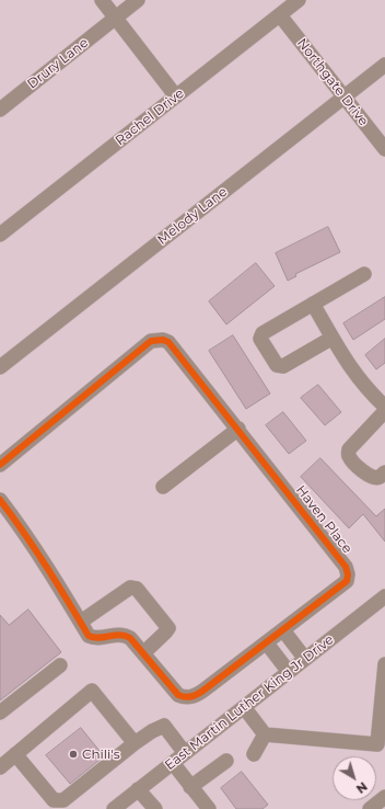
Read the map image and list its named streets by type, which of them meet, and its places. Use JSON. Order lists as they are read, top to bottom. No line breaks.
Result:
{"streets":{"street":["Drury Lane","Northgate Drive","Rachel Drive","Melody Lane","Haven Place","East Martin Luther King Jr Drive"]},"crossings":[["Northgate Drive","Rachel Drive"],["Northgate Drive","Melody Lane"]],"places":["Chili's"],"north":"bottom right"}
